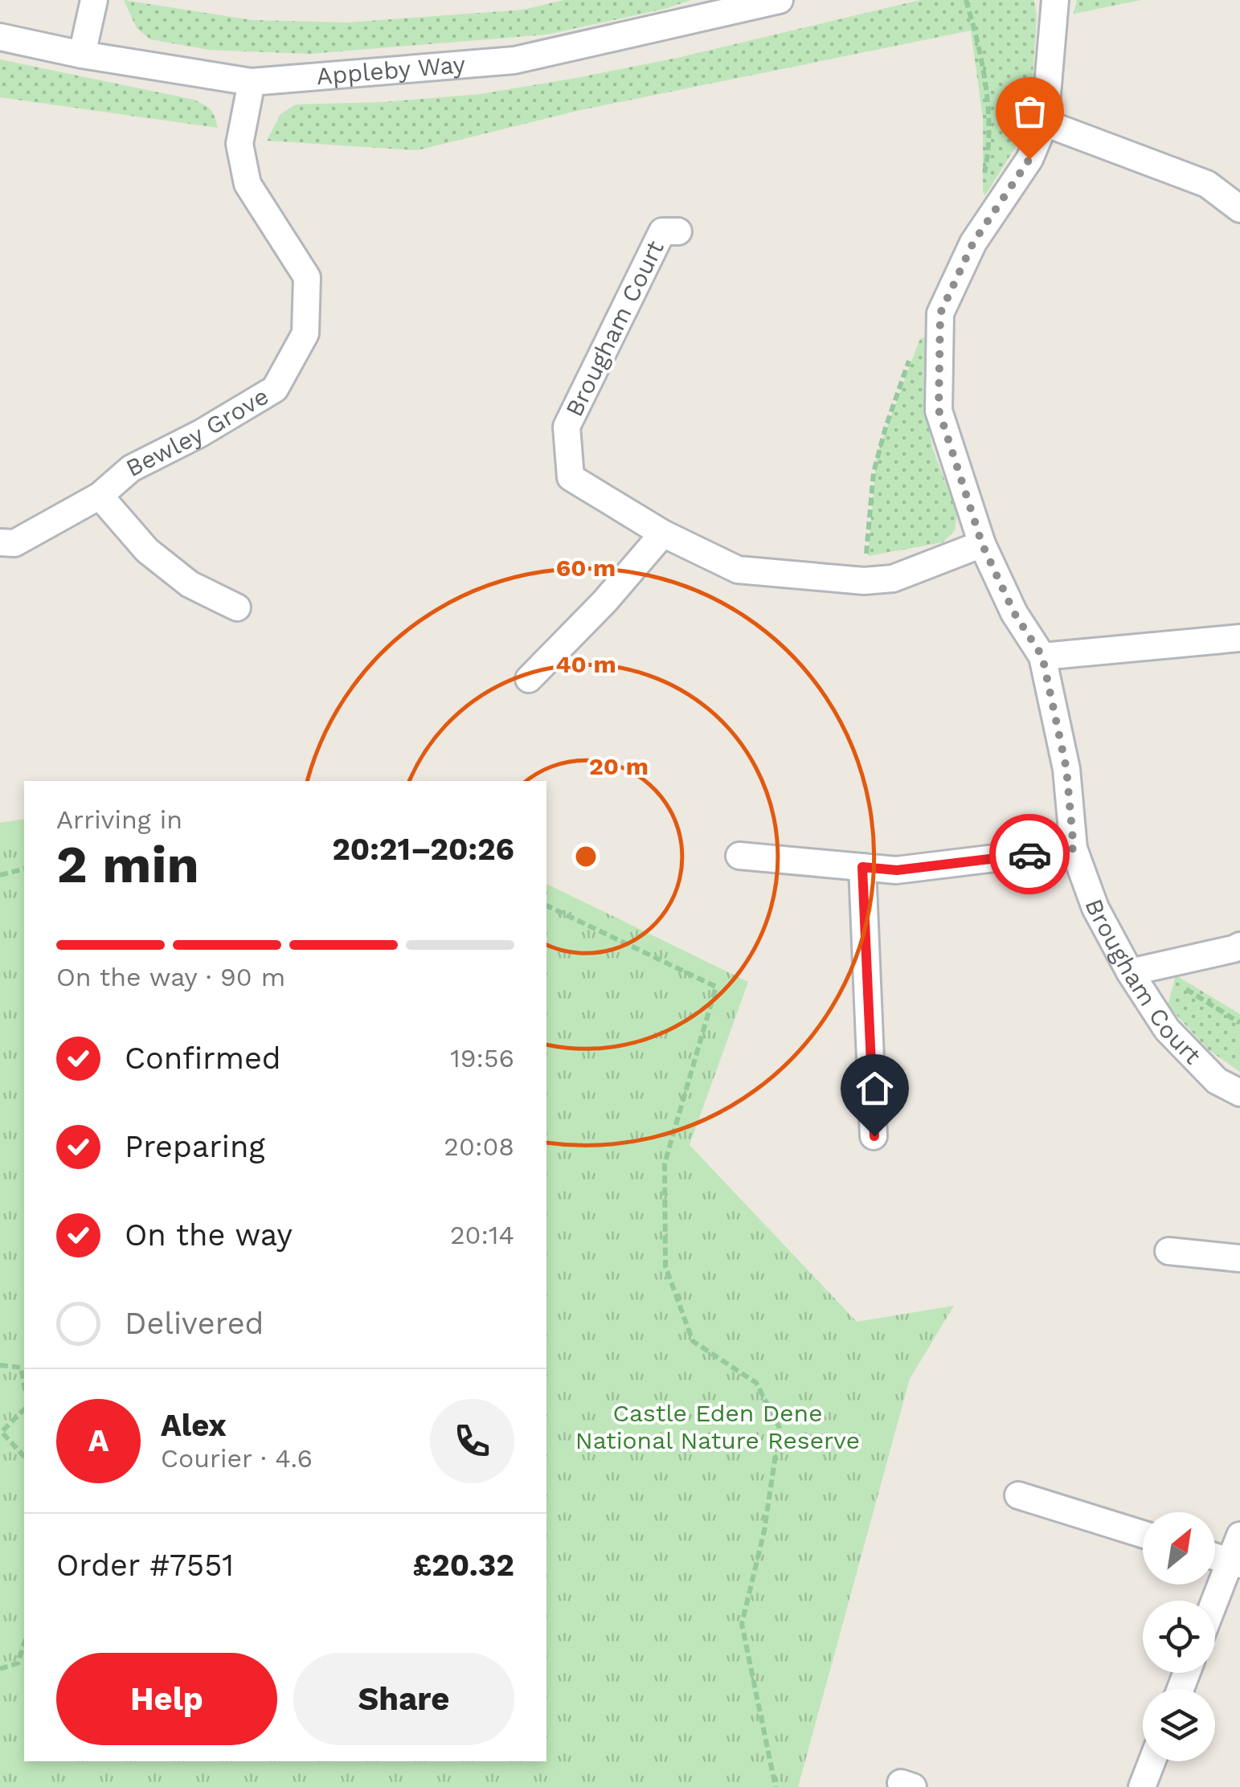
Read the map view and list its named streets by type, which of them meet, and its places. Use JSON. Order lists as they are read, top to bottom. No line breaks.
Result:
{"streets":{"street":["Appleby Way","Brougham Court","Bewley Grove"]},"crossings":[["Appleby Way","Bewley Grove"]],"parks":["Castle Eden Dene National Nature Reserve"],"north":"top right","page":{"heading":["2 min","Arriving in","20:21–20:26"],"panel":["Alex","Courier · 4.6","Order #7551","£20.32"],"bar":"On the way · 90 m","list":[["Confirmed","19:56"],["Preparing","20:08"],["On the way","20:14"],"Delivered"],"round":"A","buttons":["Help","Share"]},"rings":["60 m","40 m","20 m"]}
